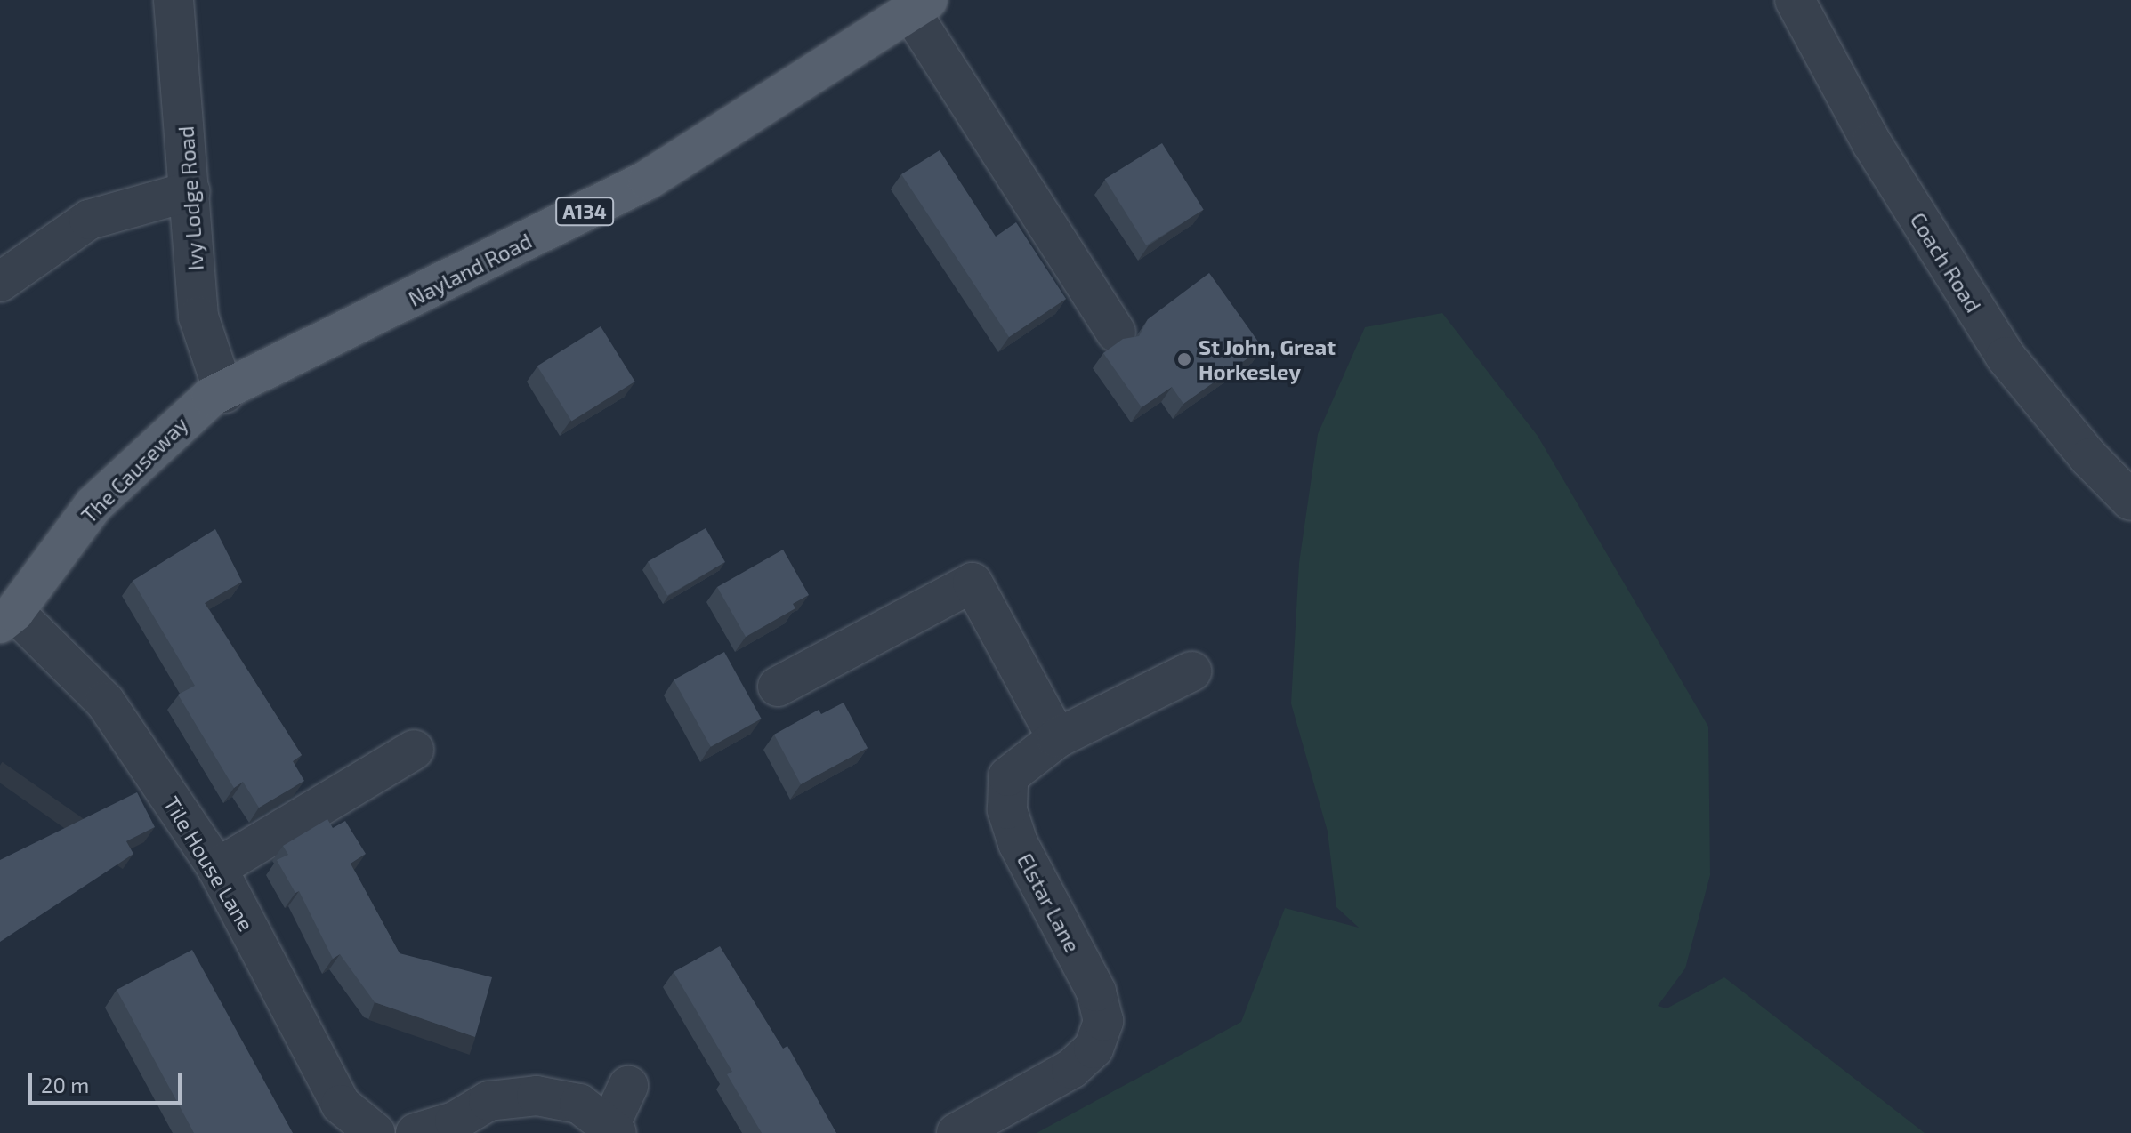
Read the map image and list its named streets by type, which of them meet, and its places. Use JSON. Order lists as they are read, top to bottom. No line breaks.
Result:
{"streets":{"main road":["A134","Nayland Road","The Causeway"],"street":["Ivy Lodge Road","Coach Road","Tile House Lane","Elstar Lane"]},"crossings":[["Ivy Lodge Road","Nayland Road"],["Ivy Lodge Road","The Causeway"],["Nayland Road","The Causeway"],["The Causeway","Tile House Lane"]],"places":["St John, Great Horkesley"],"scale_bar":"20 m"}
